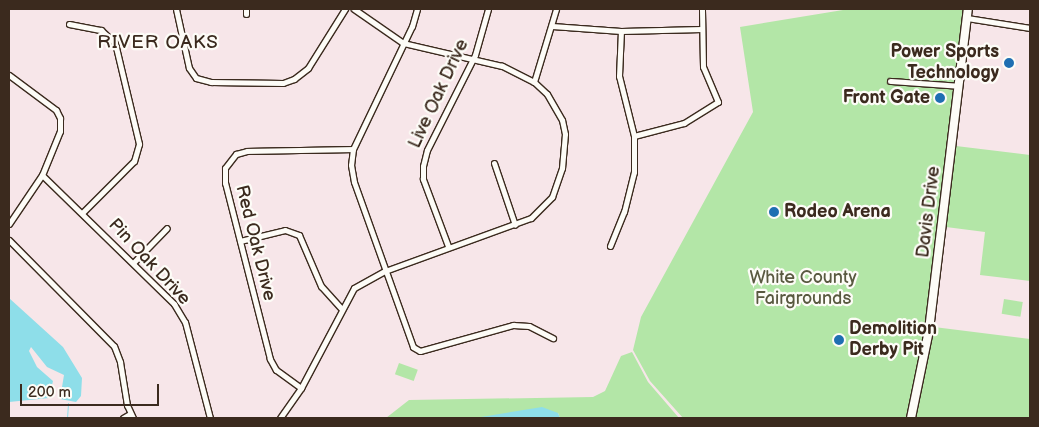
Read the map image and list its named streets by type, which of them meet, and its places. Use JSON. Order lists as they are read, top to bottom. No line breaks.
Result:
{"streets":{"street":["Live Oak Drive","Davis Drive","Red Oak Drive","Pin Oak Drive"]},"districts":["RIVER OAKS"],"parks":["White County Fairgrounds"],"places":["Power Sports Technology","Front Gate","Rodeo Arena","Demolition Derby Pit"],"scale_bar":"200 m"}
